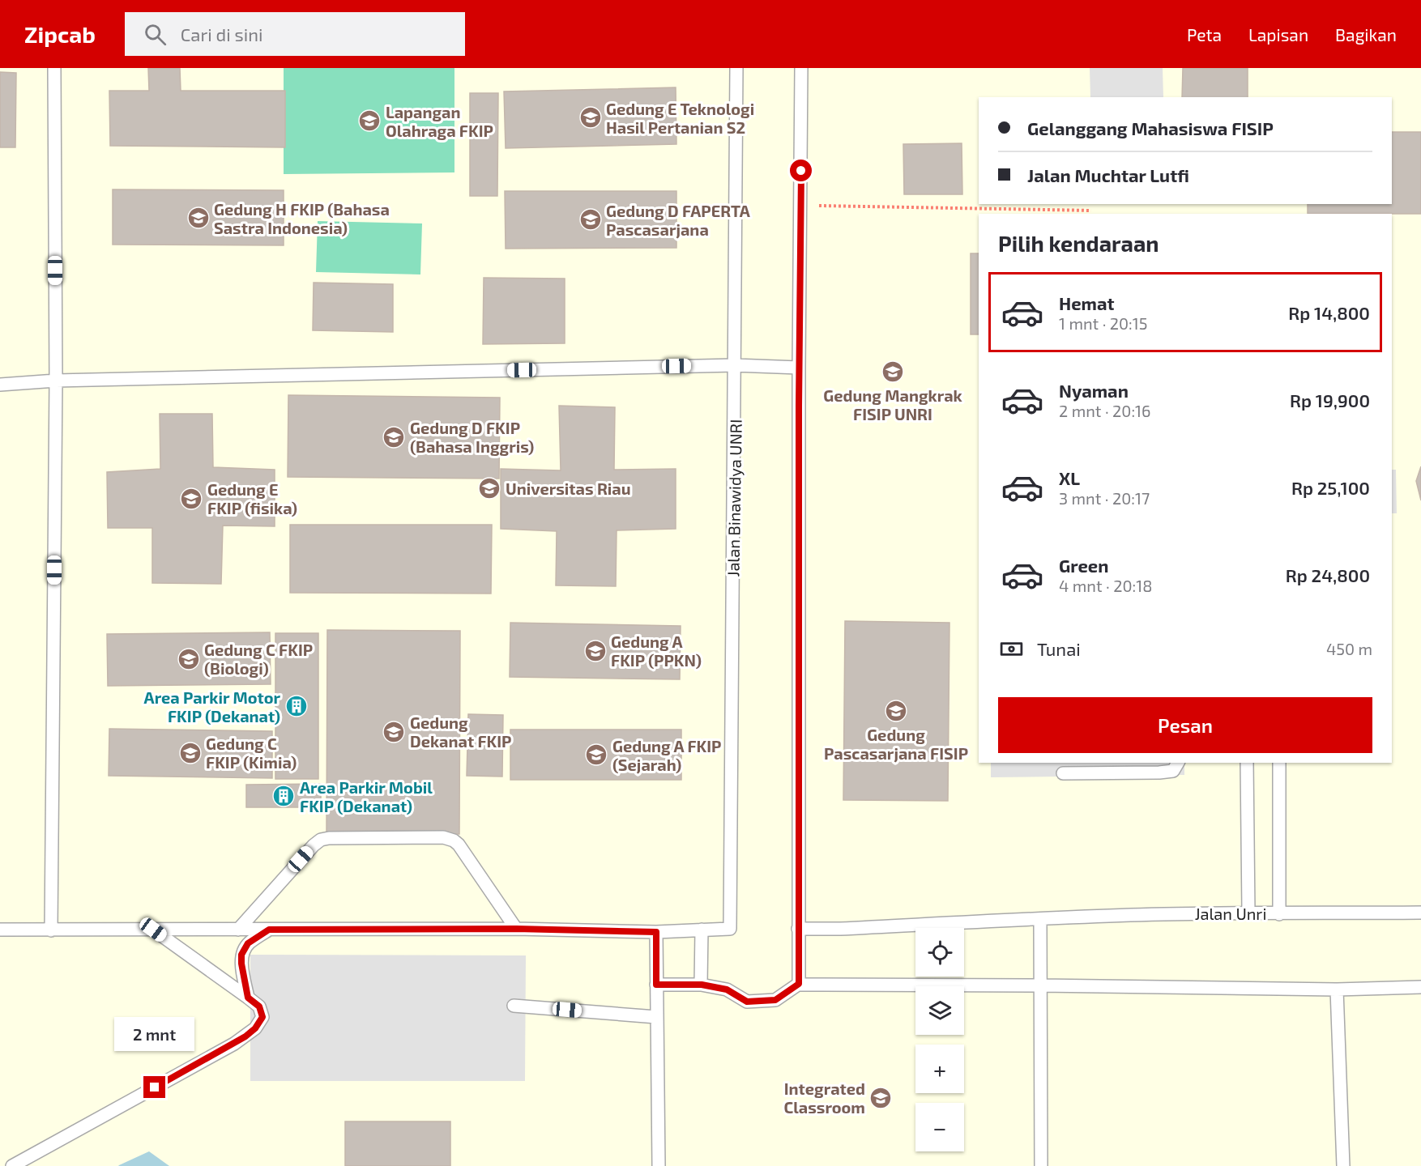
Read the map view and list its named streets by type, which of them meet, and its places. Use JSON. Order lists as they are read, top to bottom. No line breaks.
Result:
{"streets":{"lane":["Jalan Binawidya UNRI","Jalan Unri"]},"places":{"school or university":["Gedung E Teknologi Hasil Pertanian S2","Lapangan Olahraga FKIP","Gedung H FKIP (Bahasa Sastra Indonesia)","Gedung D FAPERTA Pascasarjana","Gedung Mangkrak FISIP UNRI","Gedung D FKIP (Bahasa Inggris)","Universitas Riau","Gedung E FKIP (fisika)","Gedung A FKIP (PPKN)","Gedung C FKIP (Biologi)","Gedung Pascasarjana FISIP","Gedung Dekanat FKIP","Gedung C FKIP (Kimia)","Gedung A FKIP (Sejarah)","Integrated Classroom"],"building":["Area Parkir Motor FKIP (Dekanat)","Area Parkir Mobil FKIP (Dekanat)"]},"page":{"header":"Zipcab","search":"Cari di sini","nav":["Peta","Lapisan","Bagikan"],"banner":["Gelanggang Mahasiswa FISIP","Jalan Muchtar Lutfi"],"heading":"Pilih kendaraan","list":[{"name":"Hemat","note":"1 mnt · 20:15","value":"Rp 14,800"},{"name":"Nyaman","note":"2 mnt · 20:16","value":"Rp 19,900"},{"name":"XL","note":"3 mnt · 20:17","value":"Rp 25,100"},{"name":"Green","note":"4 mnt · 20:18","value":"Rp 24,800"}],"pay":["Tunai","450 m"],"buttons":"Pesan","map_buttons":["+","−"],"bubble":"2 mnt"}}
